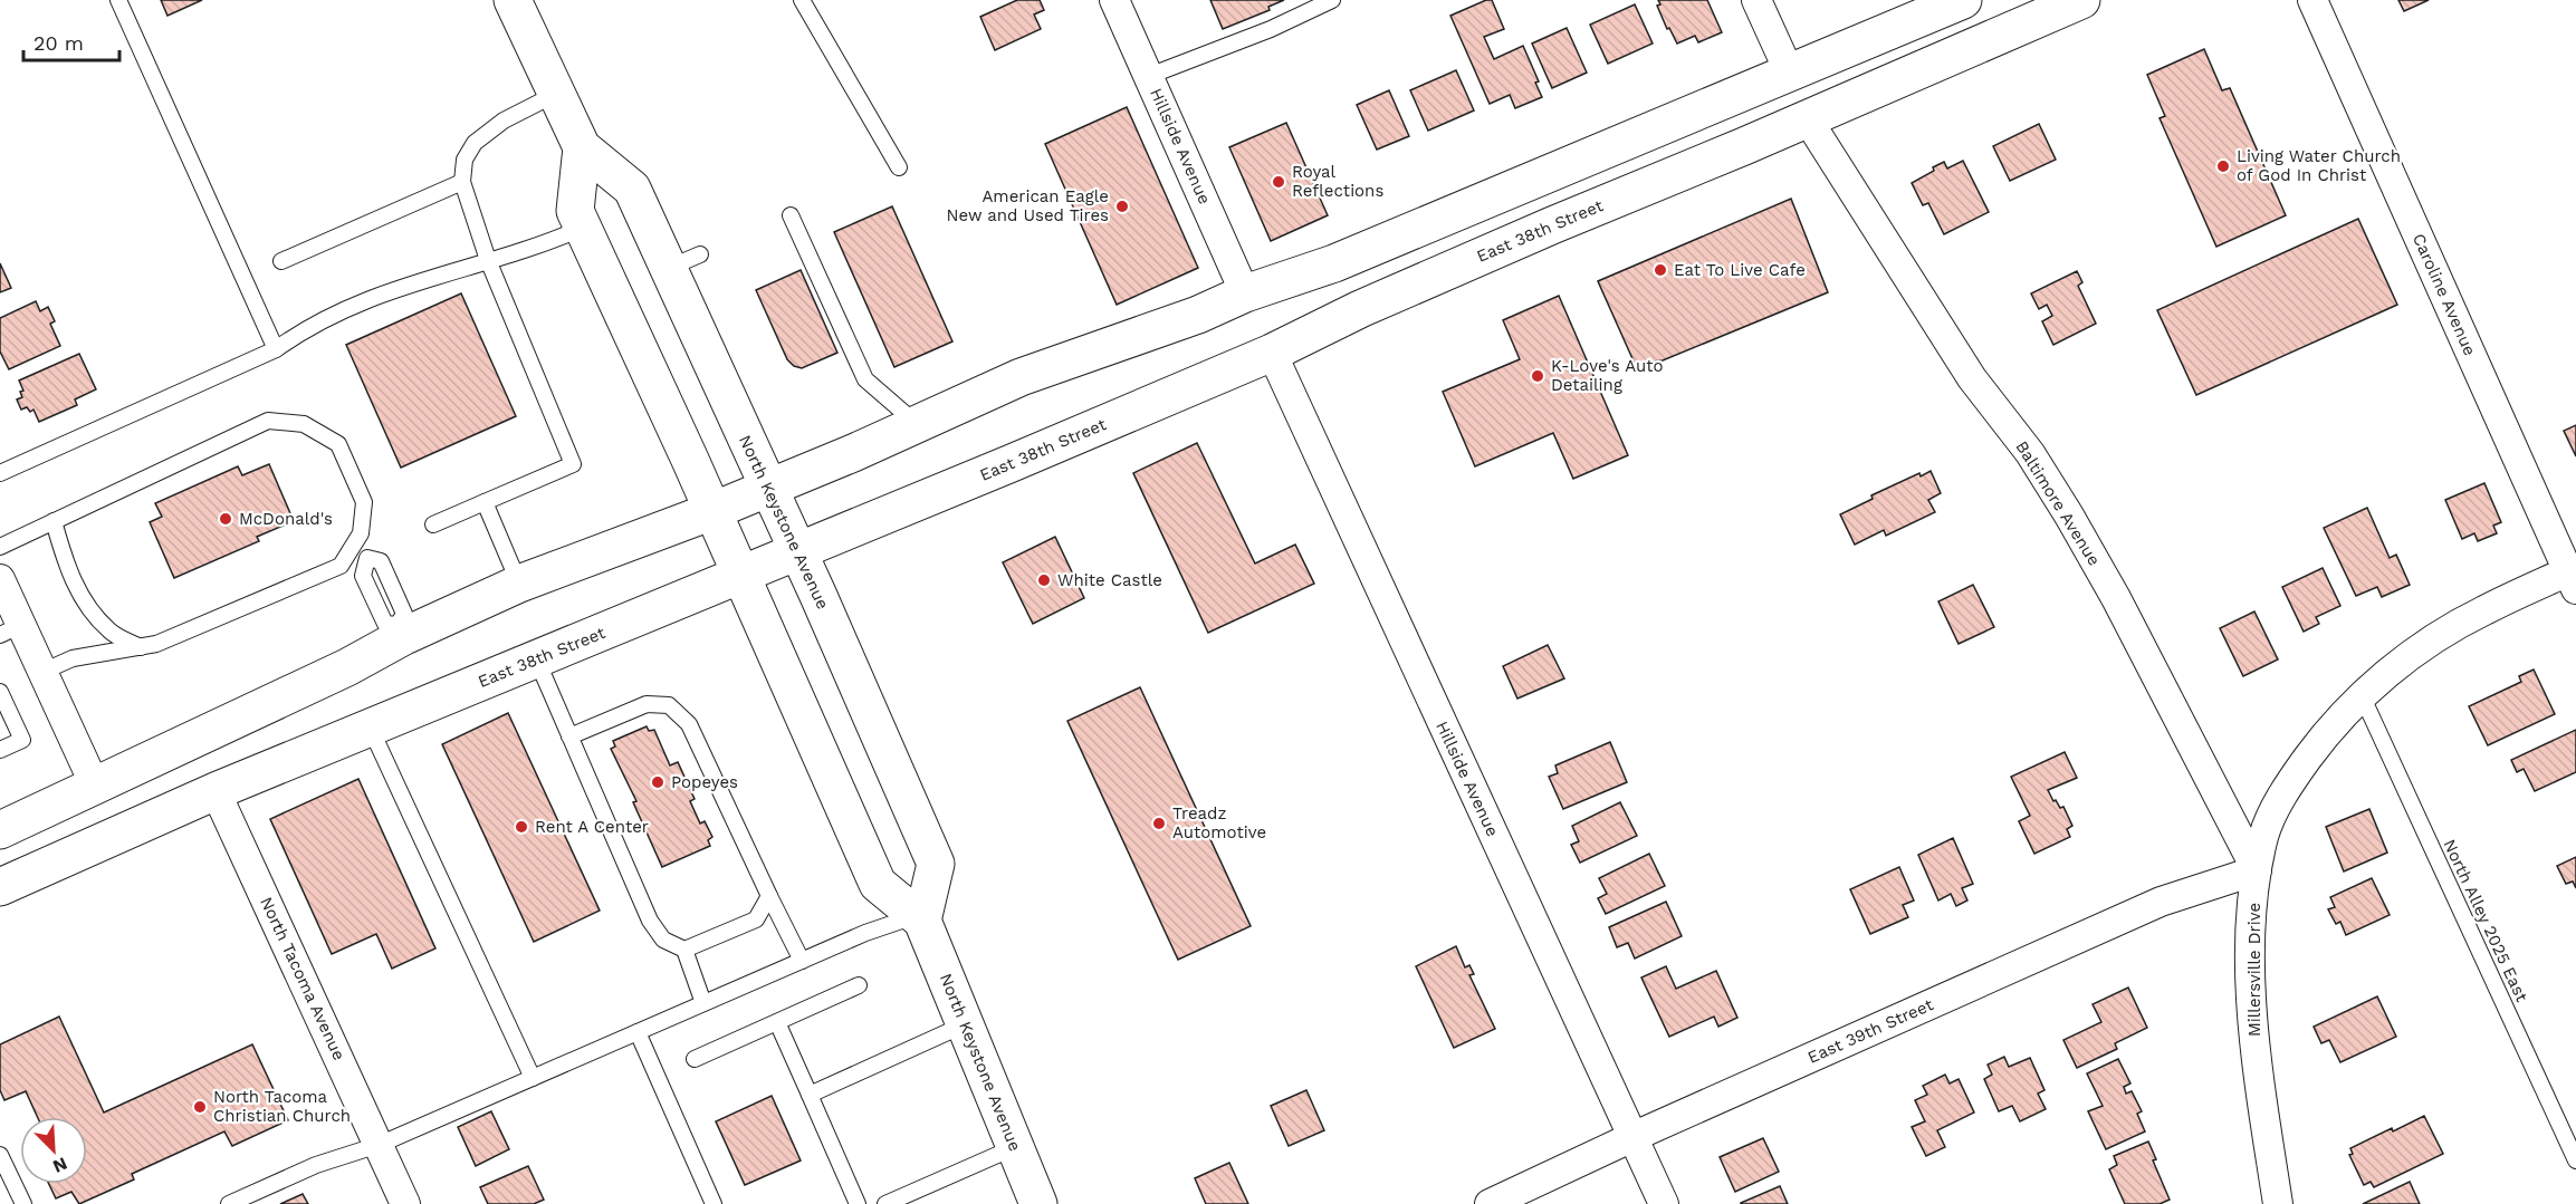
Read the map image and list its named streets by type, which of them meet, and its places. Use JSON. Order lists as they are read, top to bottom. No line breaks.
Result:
{"streets":{"main road":["East 38th Street","North Keystone Avenue"],"street":["Hillside Avenue","Caroline Avenue","Baltimore Avenue","Millersville Drive","North Tacoma Avenue","East 39th Street"],"lane":["North Alley 2025 East"]},"crossings":[["Hillside Avenue","East 38th Street"],["Hillside Avenue","East 39th Street"],["East 38th Street","Baltimore Avenue"],["East 38th Street","North Keystone Avenue"],["East 38th Street","North Tacoma Avenue"],["Caroline Avenue","Millersville Drive"],["Baltimore Avenue","Millersville Drive"],["Baltimore Avenue","East 39th Street"],["North Alley 2025 East","Millersville Drive"],["Millersville Drive","East 39th Street"]],"places":["Living Water Church of God In Christ","Royal Reflections","American Eagle New and Used Tires","Eat To Live Cafe","K-Love's Auto Detailing","McDonald's","White Castle","Popeyes","Treadz Automotive","Rent A Center","North Tacoma Christian Church"],"scale_bar":"20 m","north":"bottom right"}
